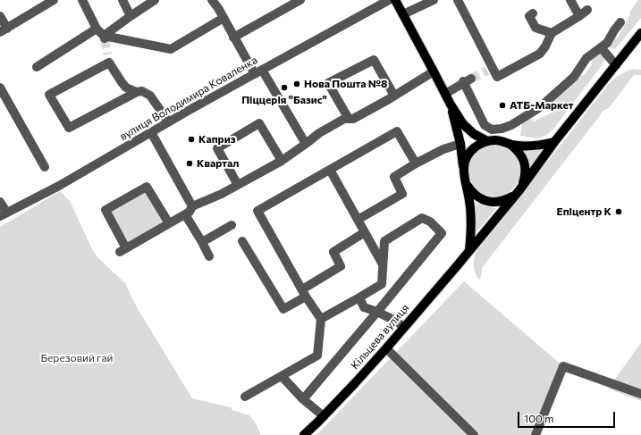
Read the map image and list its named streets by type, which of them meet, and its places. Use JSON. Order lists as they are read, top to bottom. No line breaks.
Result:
{"streets":{"main road":["Кільцева вулиця"],"street":["вулиця Володимира Коваленка"]},"parks":["Березовий гай"],"places":["Нова Пошта №8","Піццерія \"Базис\"","АТБ-Маркет","Каприз","Квартал","Епіцентр К"],"scale_bar":"100 m"}
